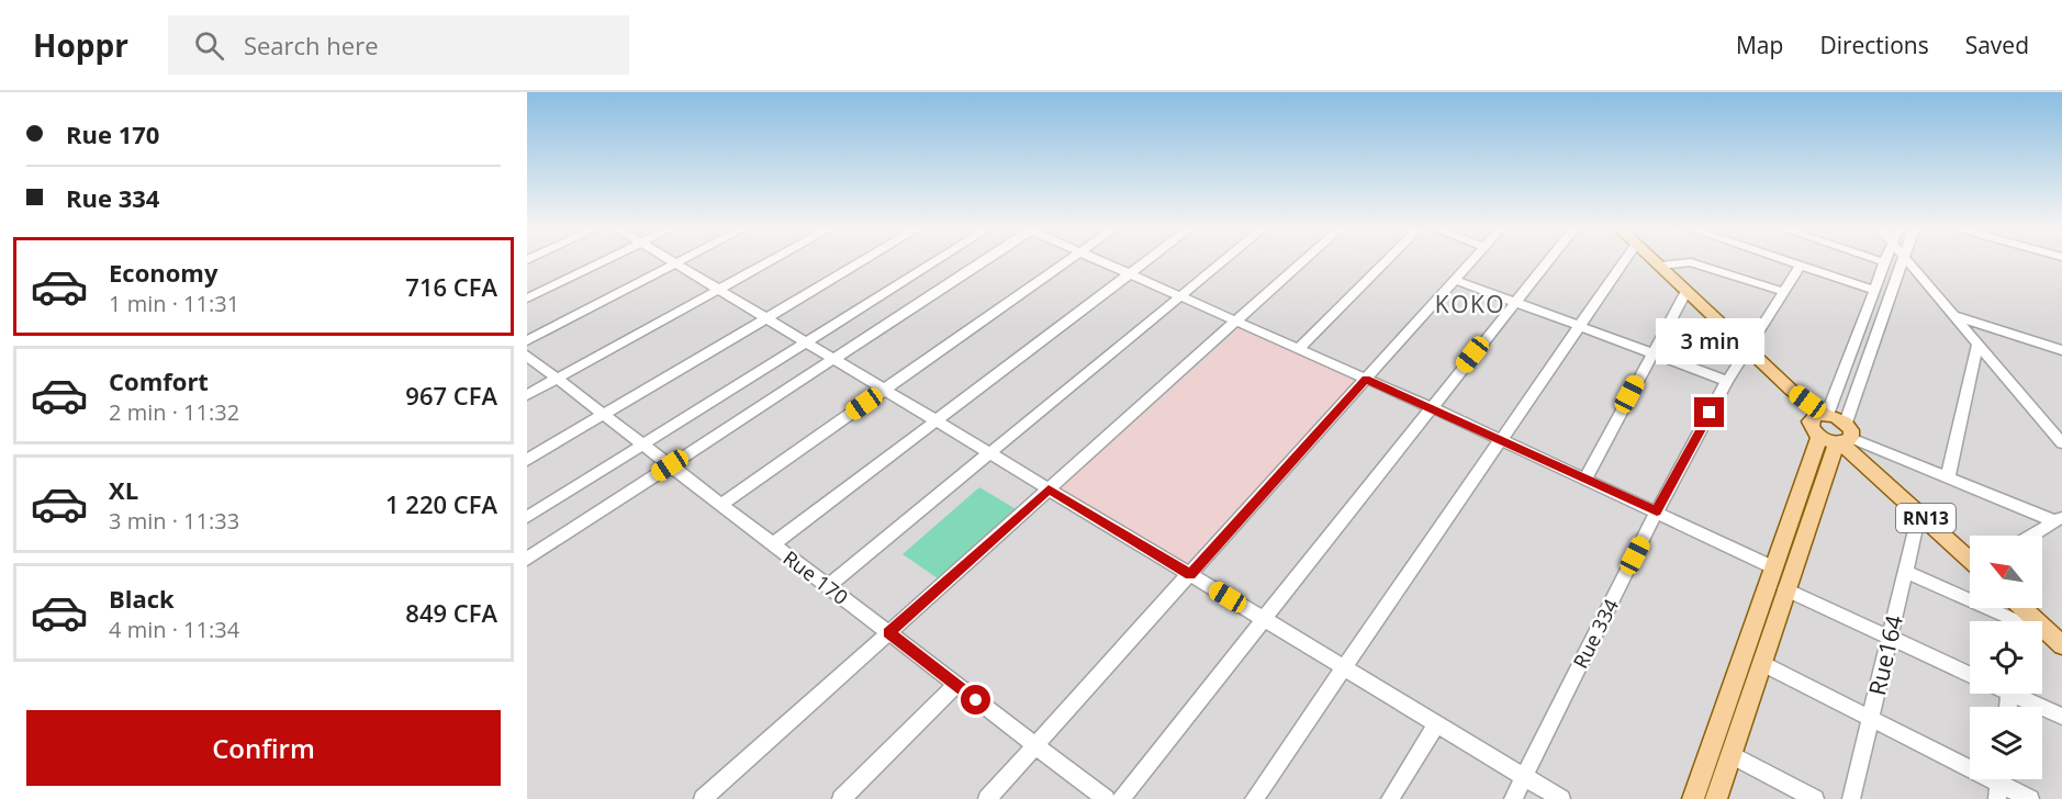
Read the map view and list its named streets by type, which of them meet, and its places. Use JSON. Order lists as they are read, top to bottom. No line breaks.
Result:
{"streets":{"main road":["RN13"],"street":["Rue 170","Rue 334","Rue164"]},"crossings":[["RN13","Rue 334"],["RN13","Rue164"]],"districts":["KOKO"],"north":"top left","page":{"header":"Hoppr","search":"Search here","nav":["Map","Directions","Saved"],"banner":["Rue 170","Rue 334"],"list":[{"name":"Economy","note":"1 min · 11:31","value":"716 CFA"},{"name":"Comfort","note":"2 min · 11:32","value":"967 CFA"},{"name":"XL","note":"3 min · 11:33","value":"1 220 CFA"},{"name":"Black","note":"4 min · 11:34","value":"849 CFA"}],"bubble":"3 min","buttons":"Confirm"}}
